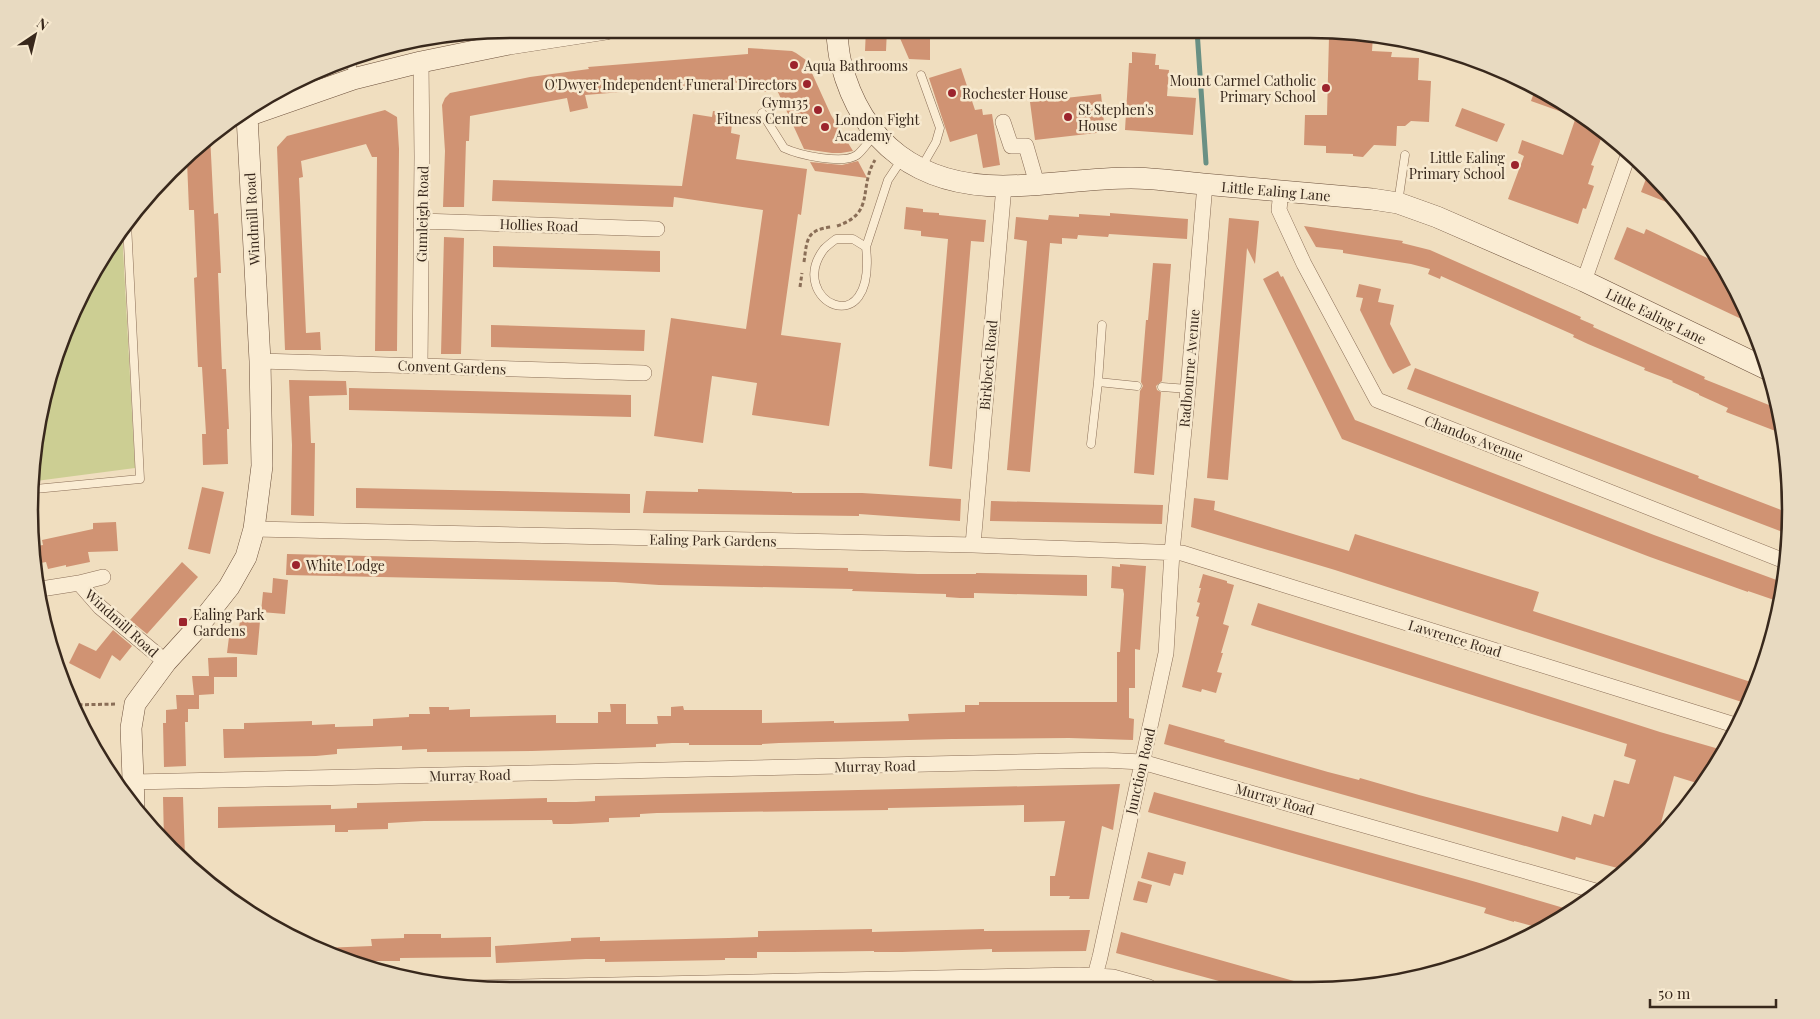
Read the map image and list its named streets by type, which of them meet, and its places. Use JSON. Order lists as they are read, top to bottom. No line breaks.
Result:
{"streets":{"main road":["Little Ealing Lane","Windmill Road"],"street":["Gumleigh Road","Hollies Road","Birkbeck Road","Convent Gardens","Radbourne Avenue","Chandos Avenue","Ealing Park Gardens","Lawrence Road","Murray Road","Junction Road"]},"crossings":[["Little Ealing Lane","Birkbeck Road"],["Little Ealing Lane","Radbourne Avenue"],["Little Ealing Lane","Chandos Avenue"],["Gumleigh Road","Windmill Road"],["Gumleigh Road","Hollies Road"],["Gumleigh Road","Convent Gardens"],["Windmill Road","Convent Gardens"],["Windmill Road","Ealing Park Gardens"],["Windmill Road","Murray Road"],["Birkbeck Road","Ealing Park Gardens"],["Radbourne Avenue","Ealing Park Gardens"],["Radbourne Avenue","Lawrence Road"],["Radbourne Avenue","Junction Road"],["Ealing Park Gardens","Lawrence Road"],["Ealing Park Gardens","Junction Road"],["Lawrence Road","Junction Road"],["Murray Road","Junction Road"]],"places":{"other":["Aqua Bathrooms","O'Dwyer Independent Funeral Directors","Mount Carmel Catholic Primary School","Rochester House","Gym135 Fitness Centre","St Stephen's House","London Fight Academy","Little Ealing Primary School","White Lodge"],"transit":["Ealing Park Gardens"]},"scale_bar":"50 m","north":"top right"}
